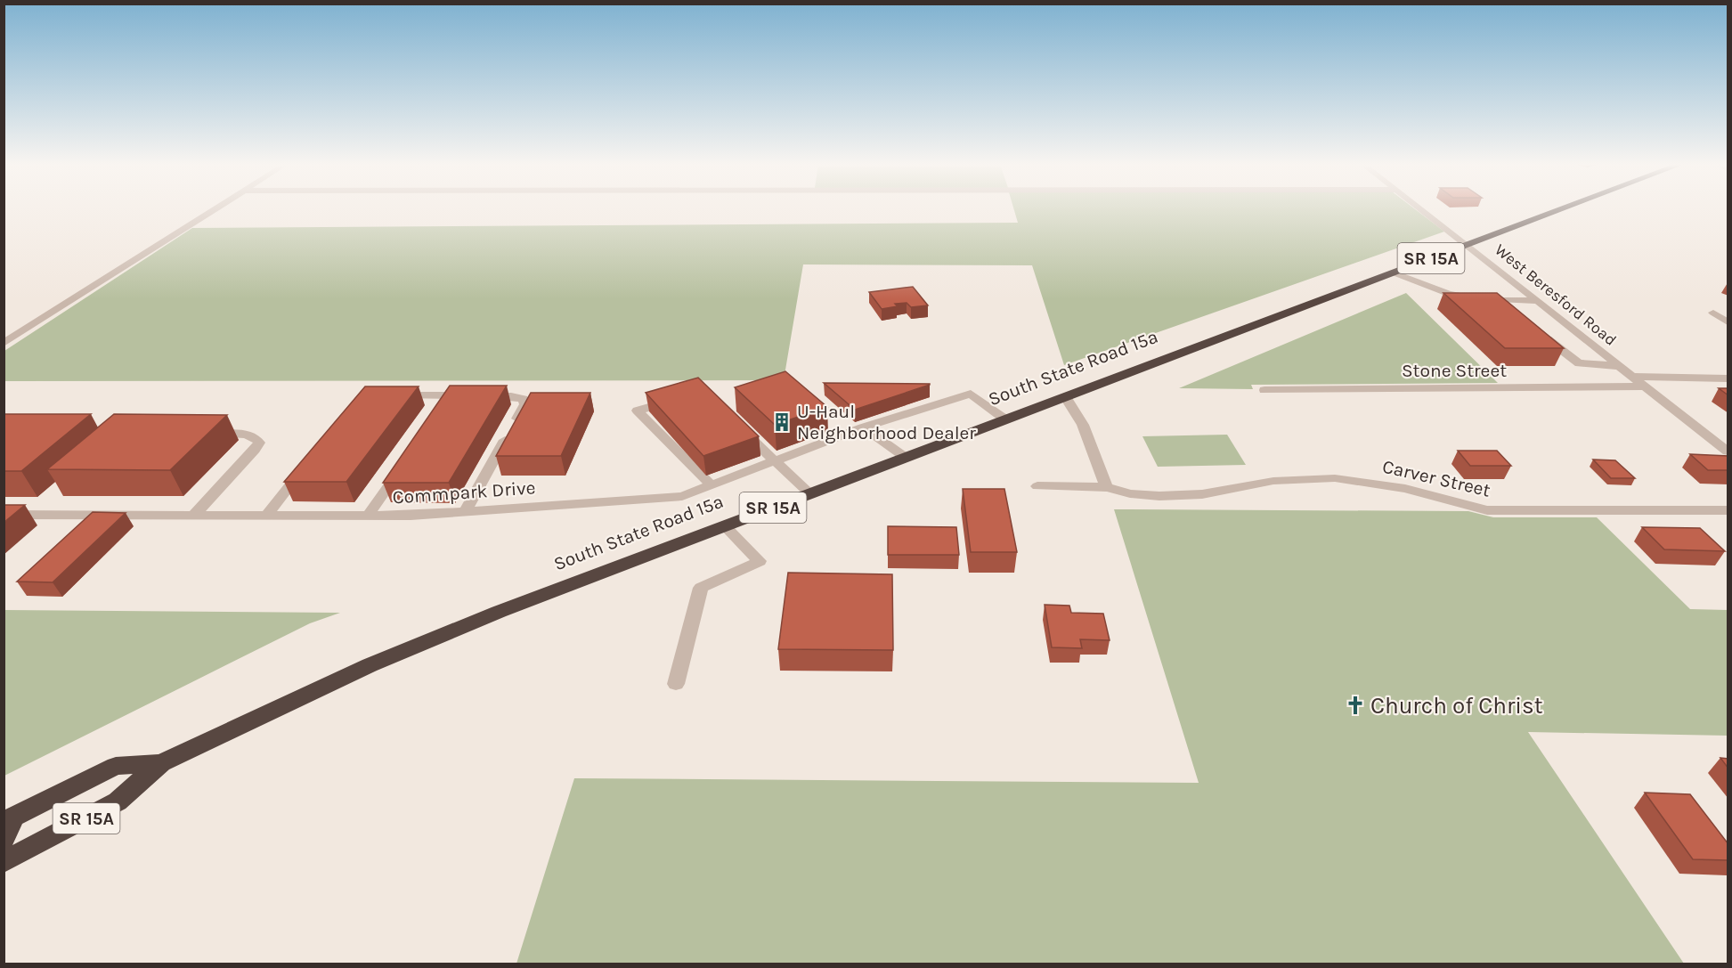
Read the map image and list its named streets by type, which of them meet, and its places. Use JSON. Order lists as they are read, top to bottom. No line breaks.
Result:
{"streets":{"highway":["SR 15A","South State Road 15a"],"street":["West Beresford Road","Stone Street","Carver Street","Commpark Drive"]},"crossings":[["West Beresford Road","South State Road 15a"],["West Beresford Road","Stone Street"],["South State Road 15a","Commpark Drive"]],"places":{"building":["U-Haul Neighborhood Dealer"],"church":["Church of Christ"]}}
